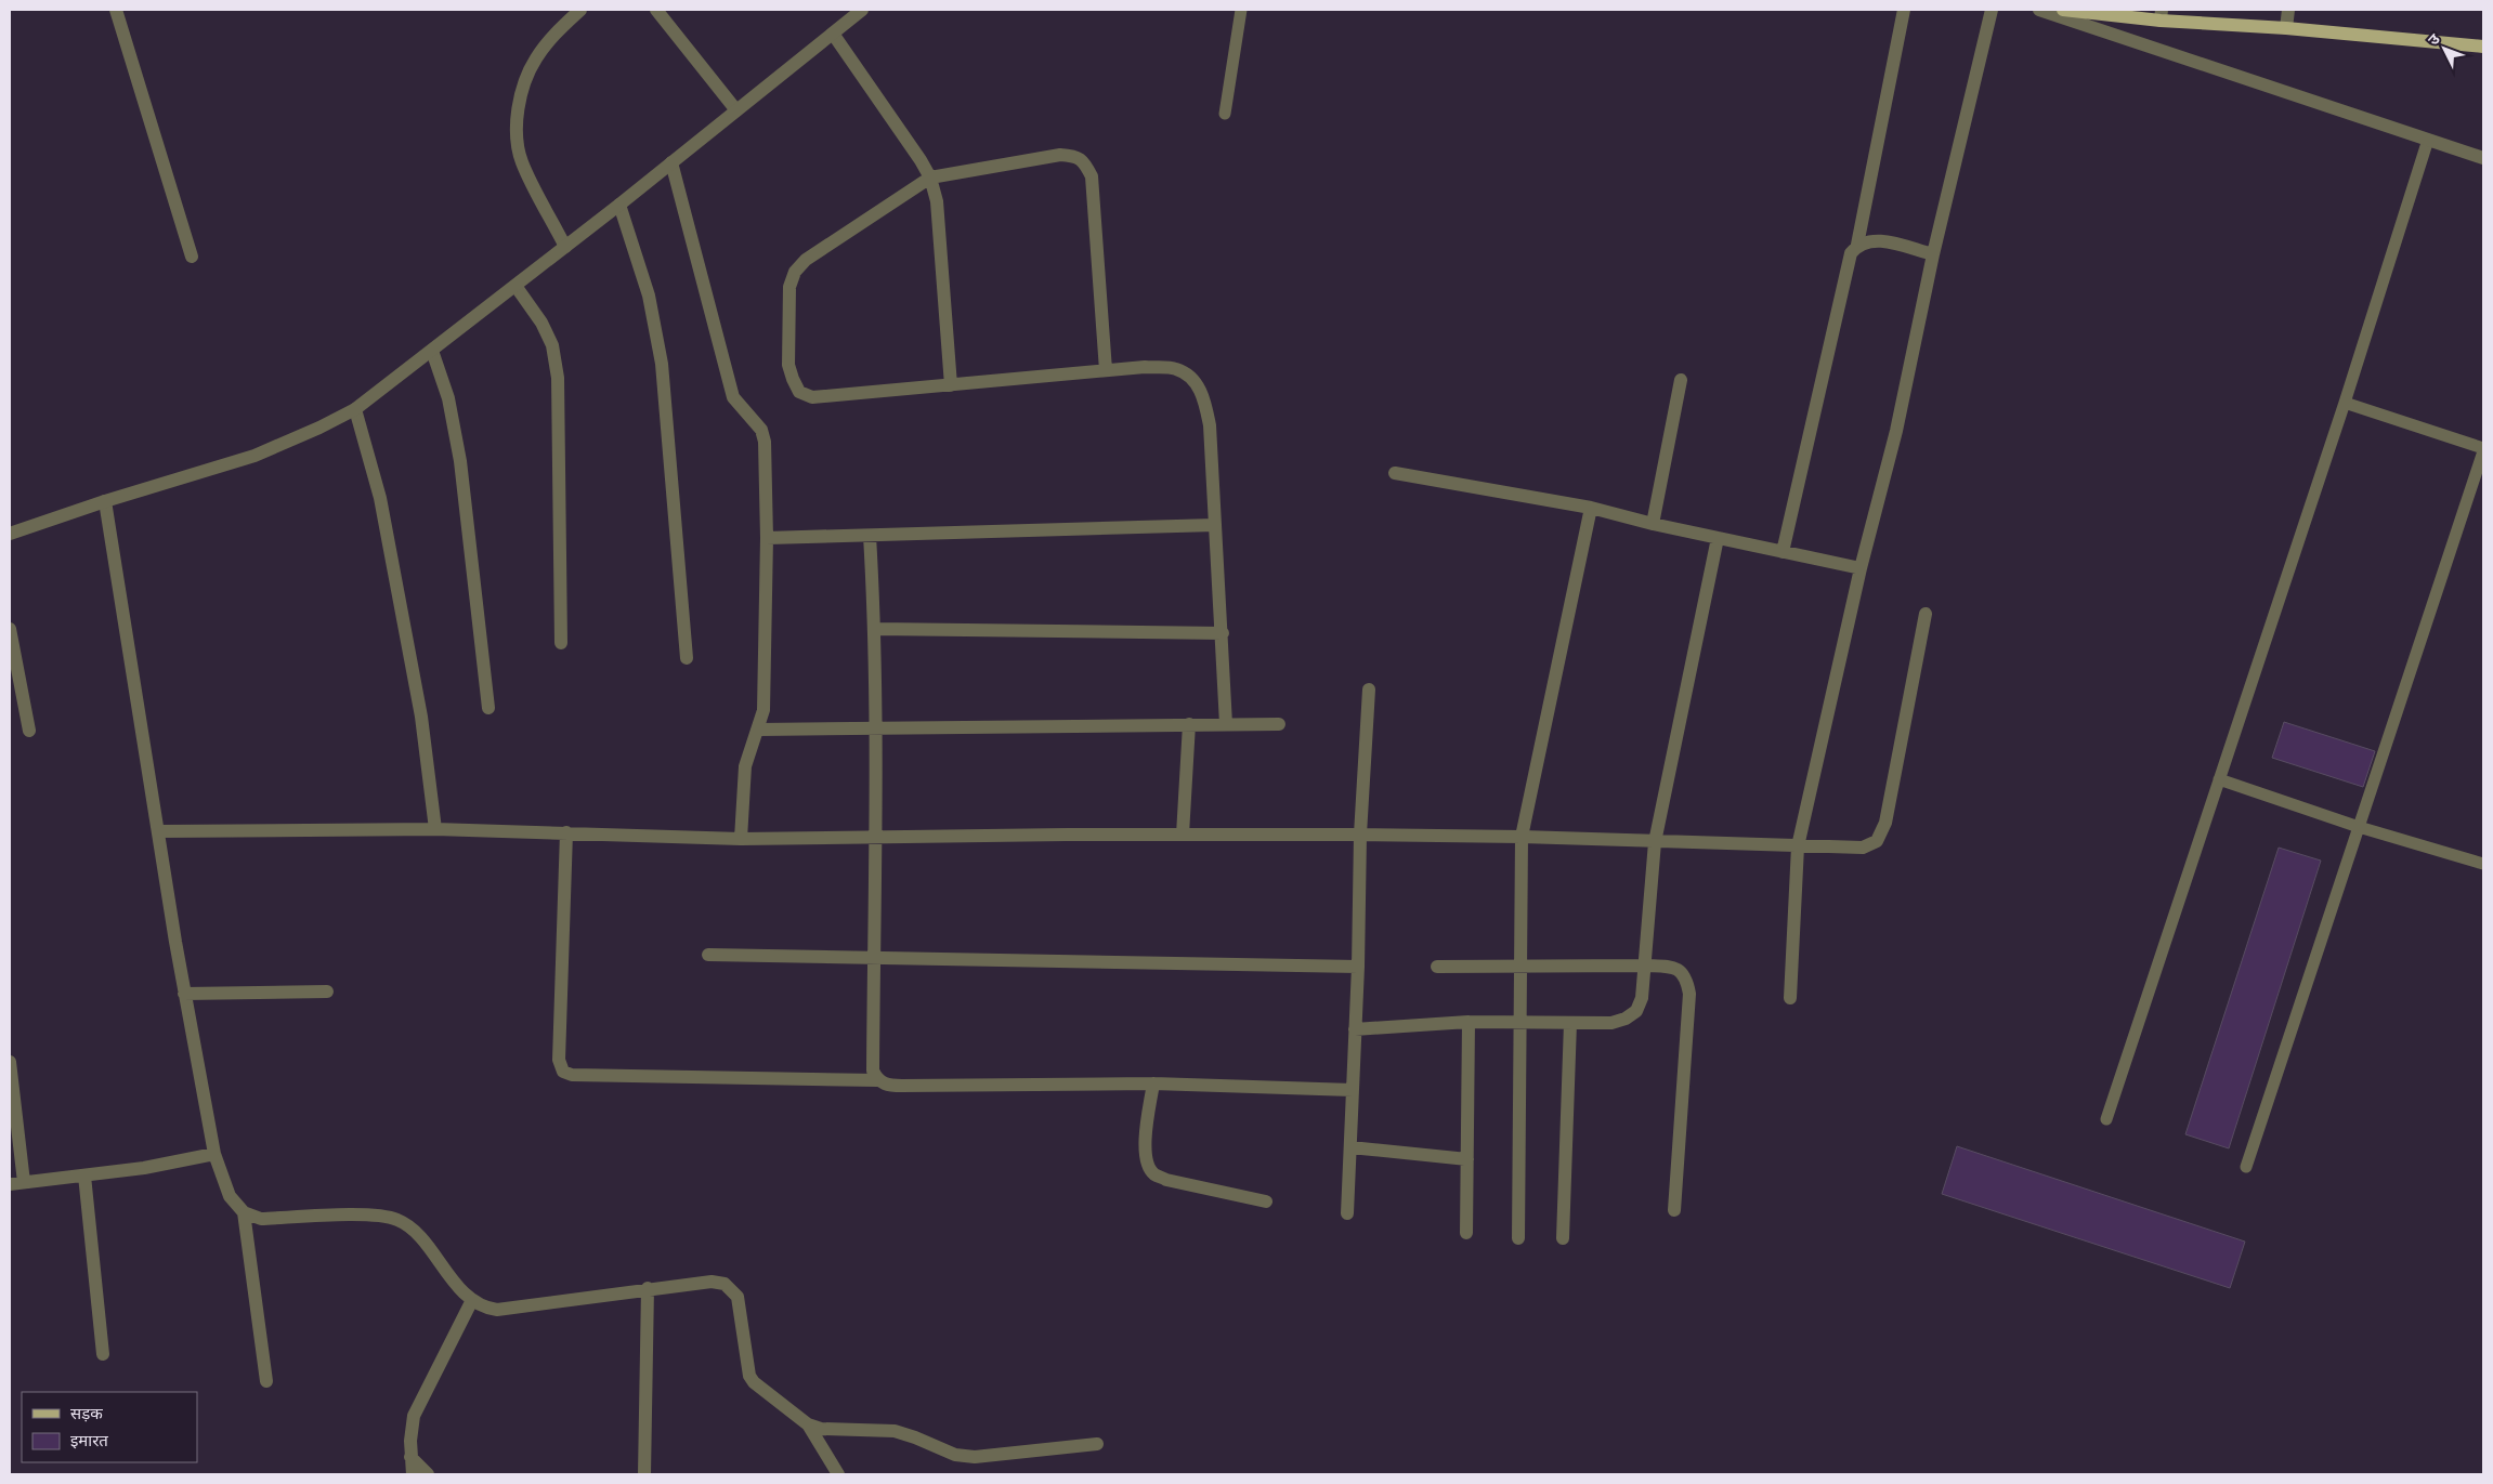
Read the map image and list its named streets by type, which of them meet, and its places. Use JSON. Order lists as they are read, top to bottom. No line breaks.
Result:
{"legend":["सड़क","इमारत"],"north":"top left"}
